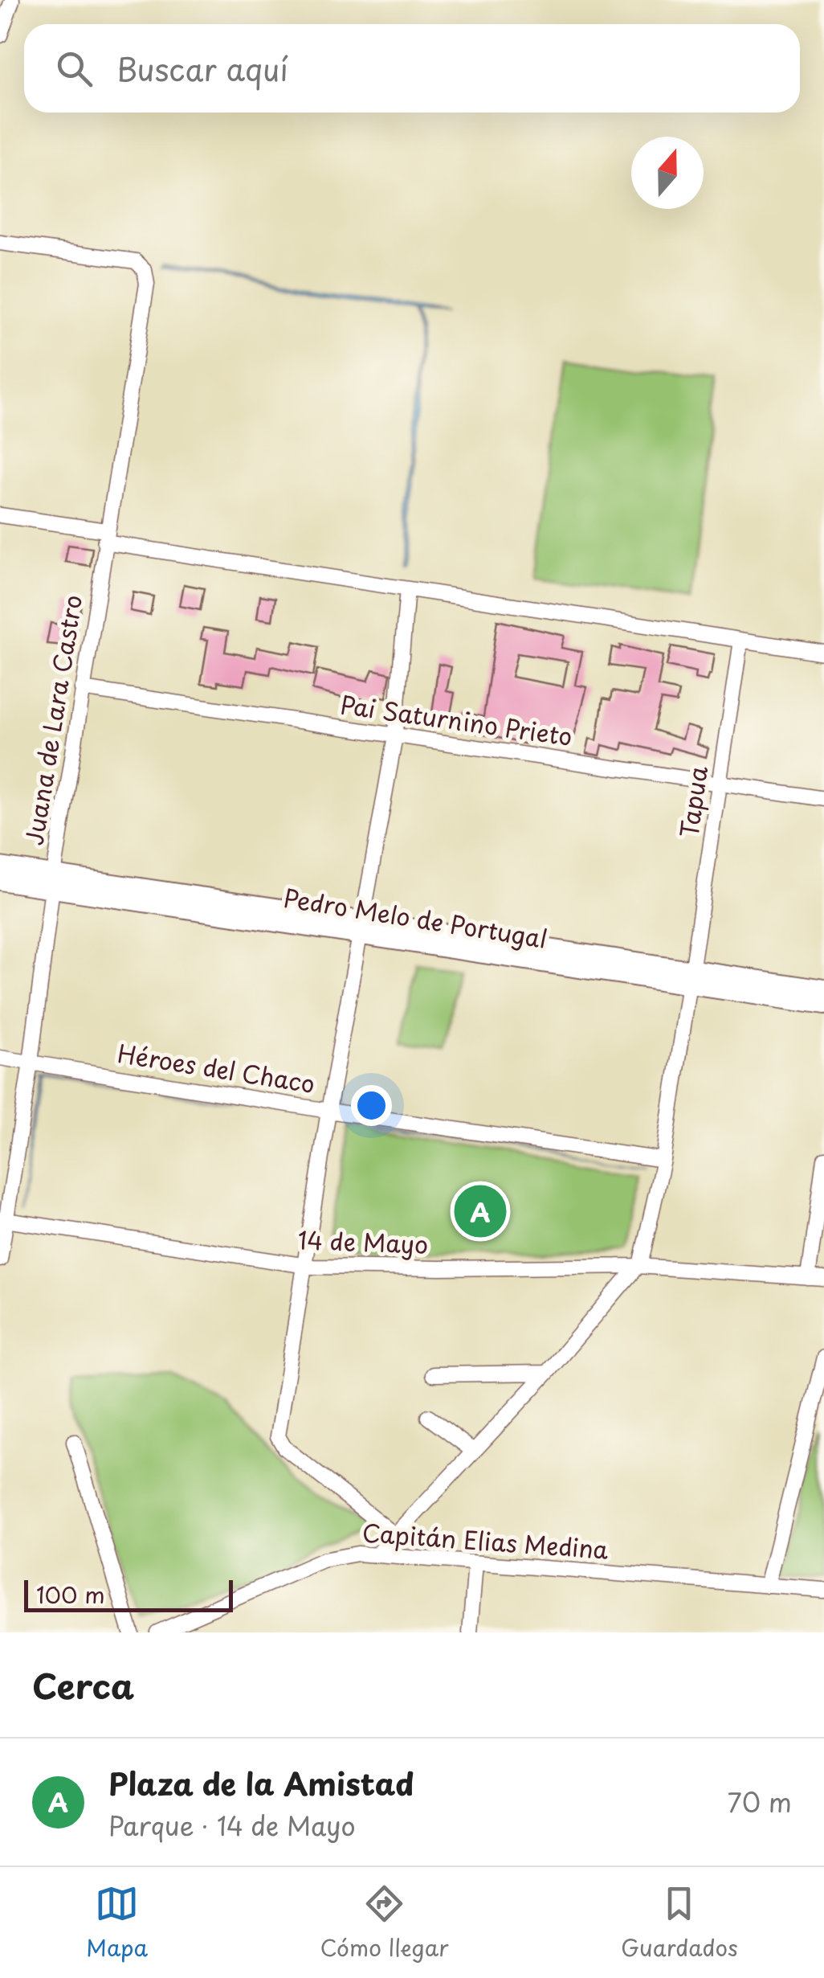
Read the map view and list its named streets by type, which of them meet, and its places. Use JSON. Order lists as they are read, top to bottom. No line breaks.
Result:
{"streets":{"street":["Juana de Lara Castro","Pai Saturnino Prieto","Tapua","Pedro Melo de Portugal","Héroes del Chaco","14 de Mayo","Capitán Elias Medina"]},"crossings":[["Juana de Lara Castro","Pai Saturnino Prieto"],["Juana de Lara Castro","Pedro Melo de Portugal"],["Juana de Lara Castro","Héroes del Chaco"],["Juana de Lara Castro","14 de Mayo"],["Pai Saturnino Prieto","Tapua"],["Tapua","Pedro Melo de Portugal"],["Tapua","Héroes del Chaco"],["Tapua","14 de Mayo"]],"scale_bar":"100 m","north":"top","page":{"search":"Buscar aquí","pins":"A","scale":"100 m","heading":"Cerca","list":[{"mark":"A","name":"Plaza de la Amistad","note":"Parque · 14 de Mayo","value":"70 m"}],"nav":["Mapa","Cómo llegar","Guardados"]}}
